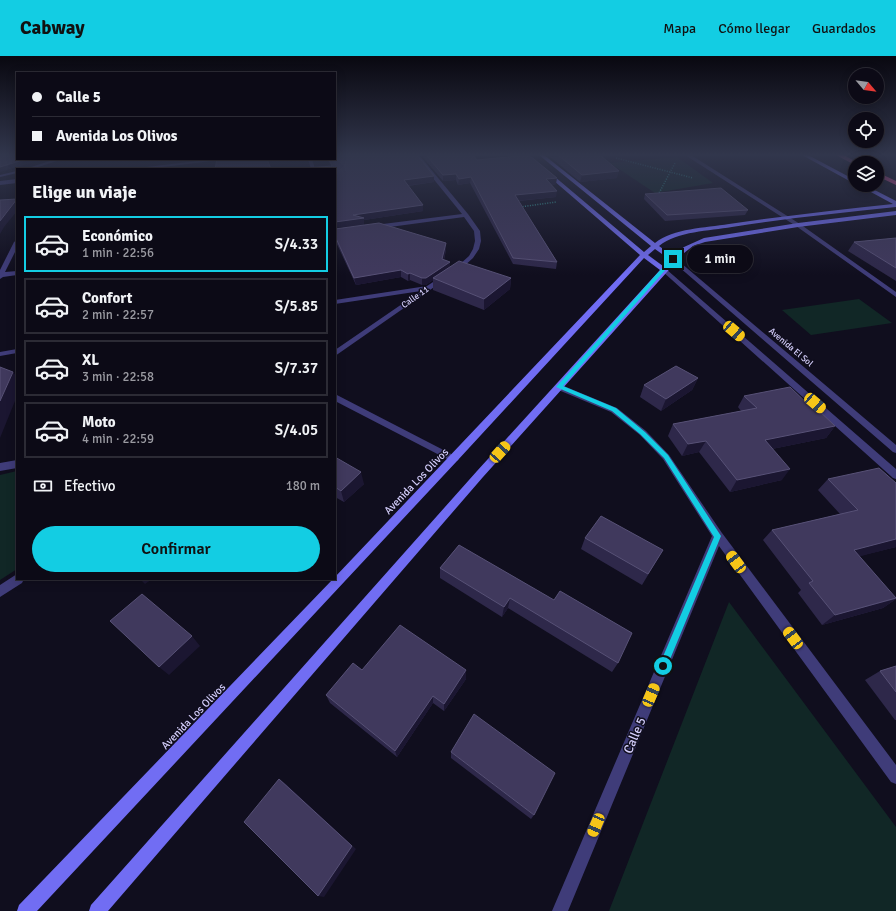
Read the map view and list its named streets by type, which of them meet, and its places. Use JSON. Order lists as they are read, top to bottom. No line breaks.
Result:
{"streets":{"street":["Calle 11","Avenida El Sol","Avenida Los Olivos","Calle 5"]},"north":"bottom right","page":{"header":"Cabway","nav":["Mapa","Cómo llegar","Guardados"],"banner":["Calle 5","Avenida Los Olivos"],"heading":"Elige un viaje","list":[{"name":"Económico","note":"1 min · 22:56","value":"S/4.33"},{"name":"Confort","note":"2 min · 22:57","value":"S/5.85"},{"name":"XL","note":"3 min · 22:58","value":"S/7.37"},{"name":"Moto","note":"4 min · 22:59","value":"S/4.05"}],"bubble":"1 min","pay":["Efectivo","180 m"],"buttons":"Confirmar"}}
